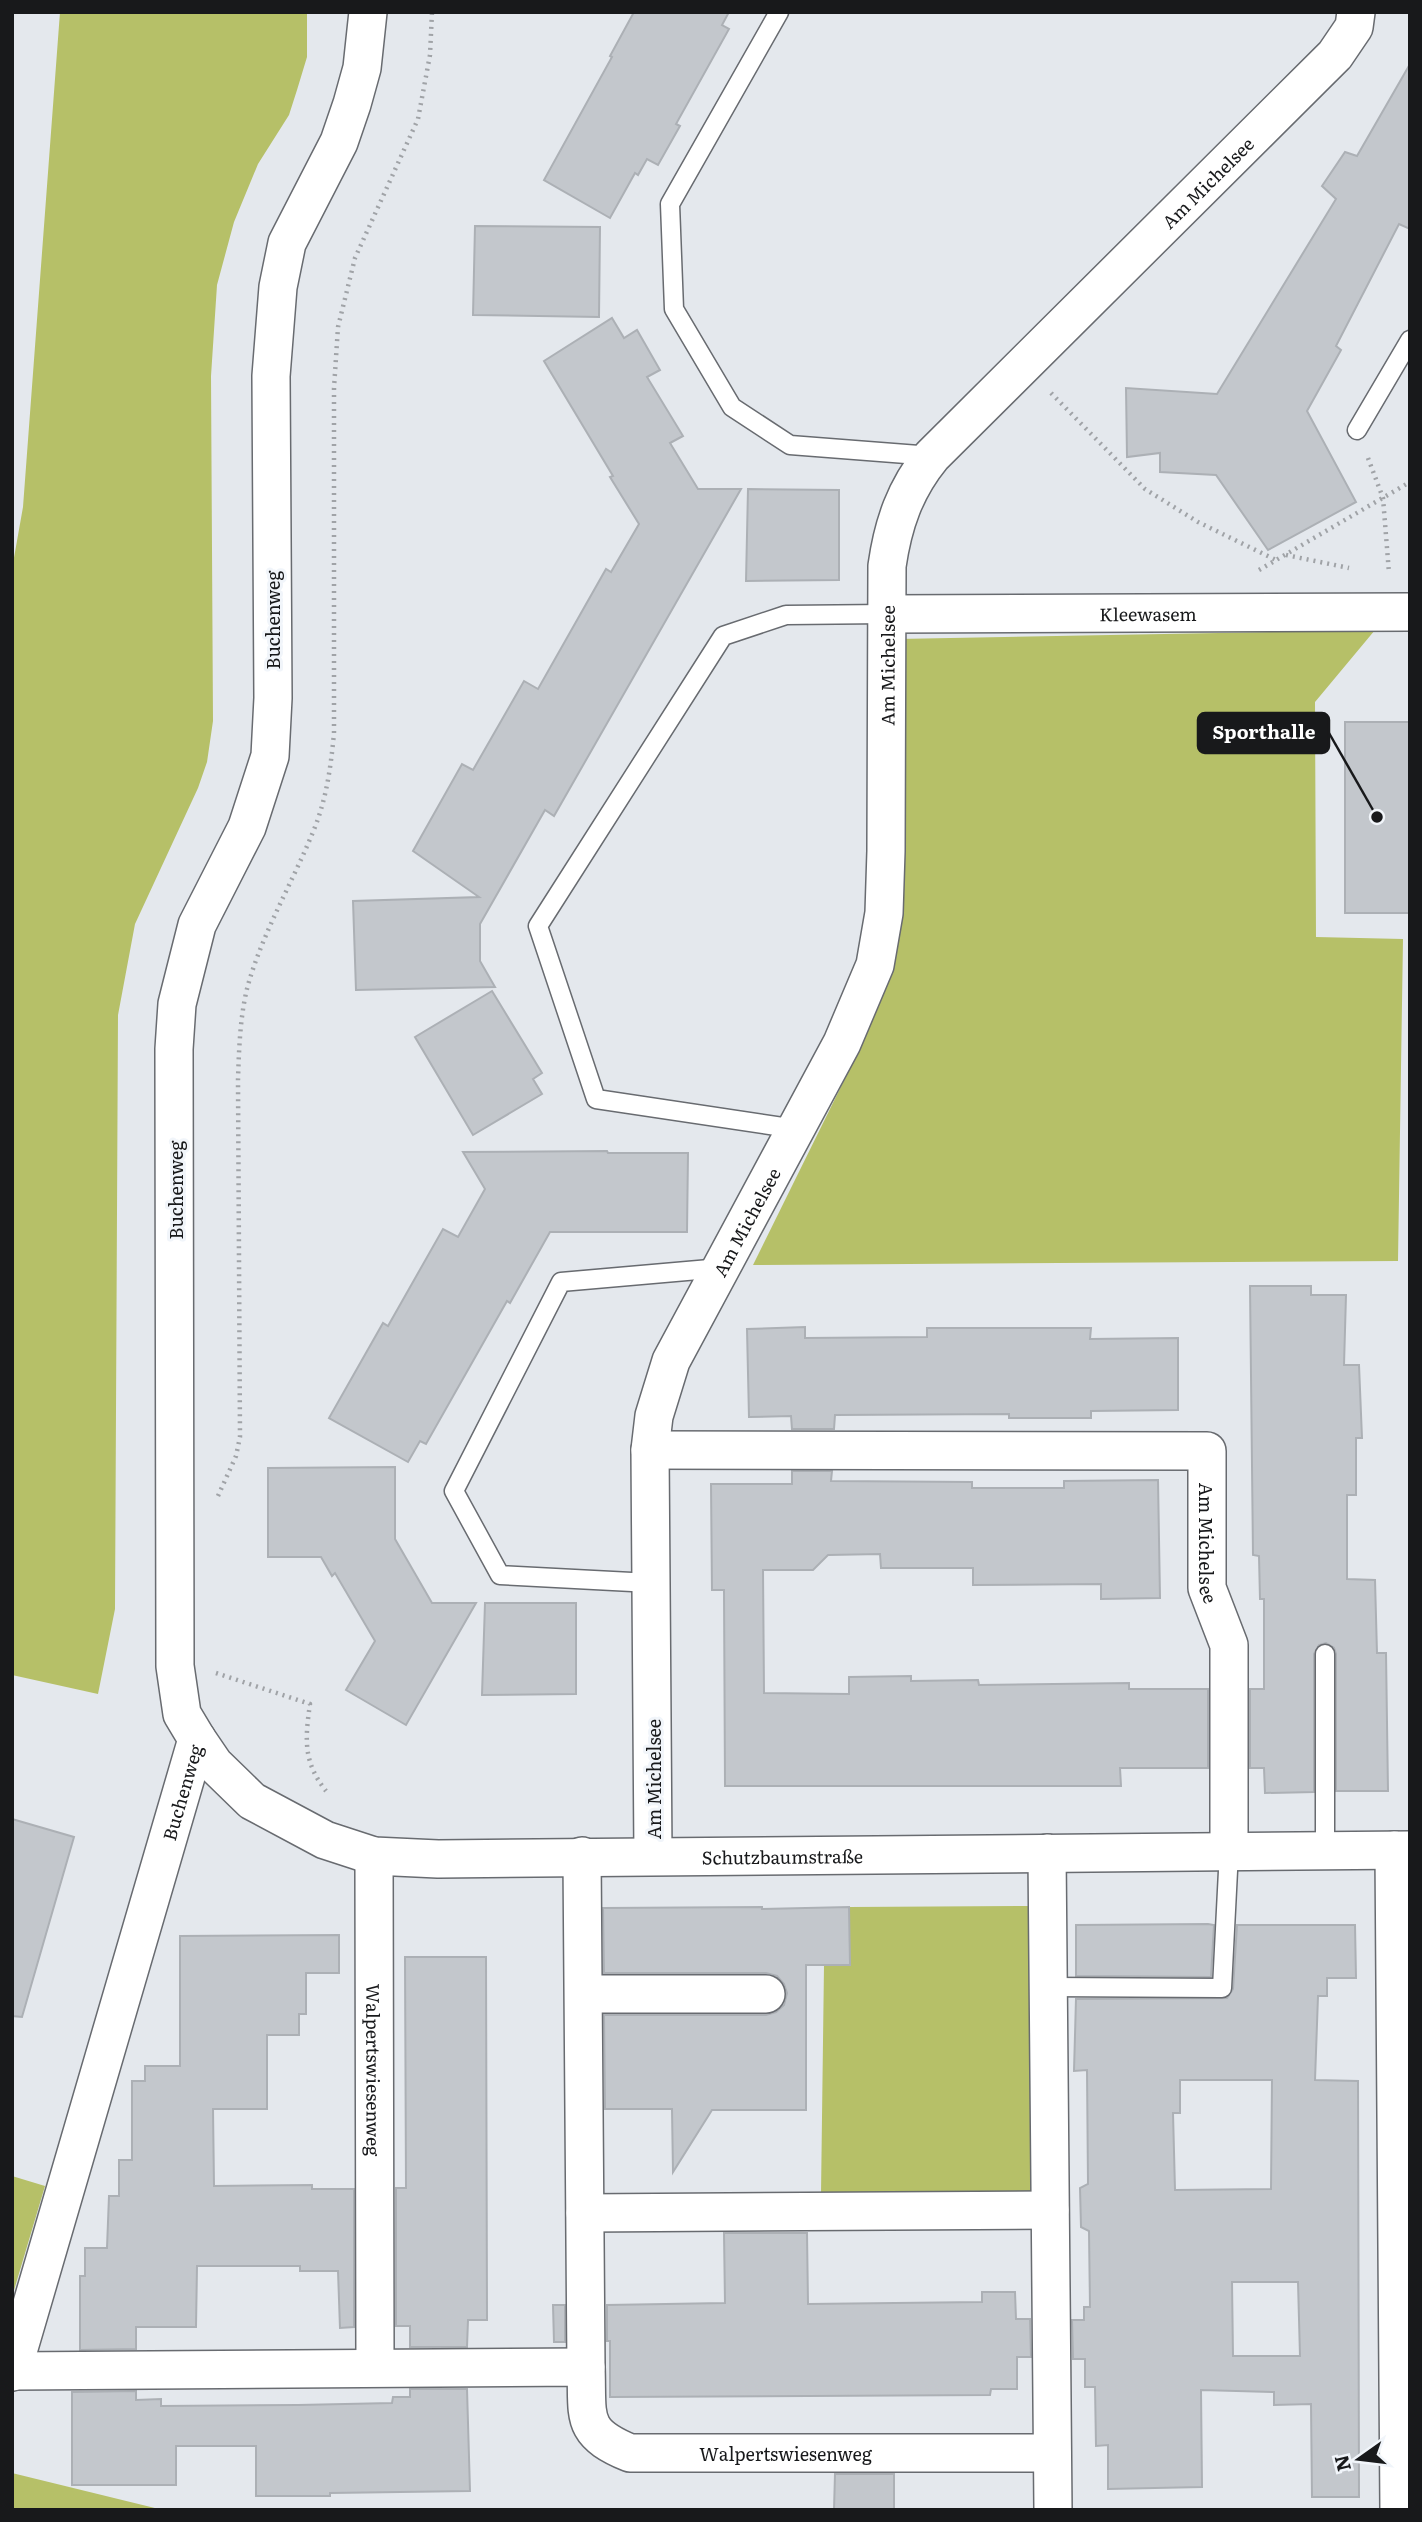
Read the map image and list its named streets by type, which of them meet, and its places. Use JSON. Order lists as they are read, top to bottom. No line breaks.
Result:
{"streets":{"street":["Am Michelsee","Kleewasem","Buchenweg","Schutzbaumstraße","Walpertswiesenweg"]},"crossings":[["Am Michelsee","Kleewasem"],["Am Michelsee","Schutzbaumstraße"],["Buchenweg","Schutzbaumstraße"],["Schutzbaumstraße","Walpertswiesenweg"]],"places":["Sporthalle"],"north":"left"}
